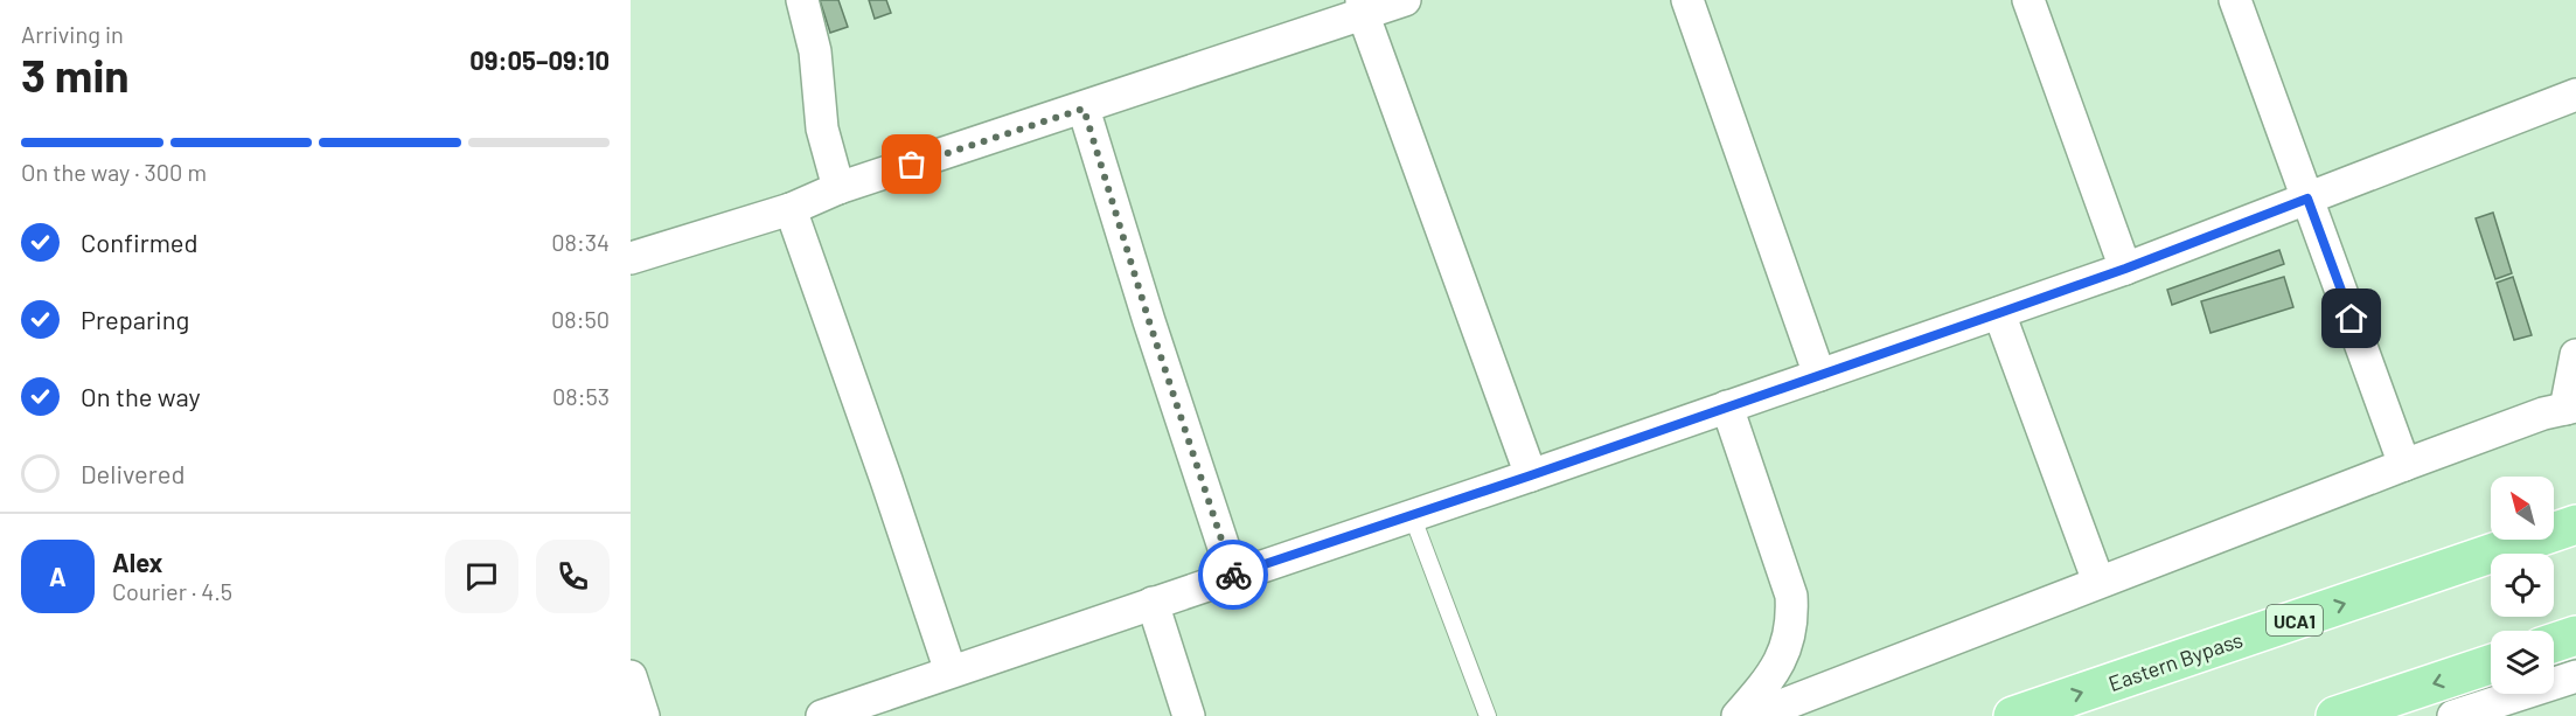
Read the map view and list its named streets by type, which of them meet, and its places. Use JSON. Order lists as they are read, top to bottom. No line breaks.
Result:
{"streets":{"main road":["UCA1","Eastern Bypass"]},"north":"top left","page":{"heading":["3 min","Arriving in","09:05–09:10"],"panel":["Alex","Courier · 4.5"],"bar":"On the way · 300 m","list":[["Confirmed","08:34"],["Preparing","08:50"],["On the way","08:53"],"Delivered"],"round":"A"}}
